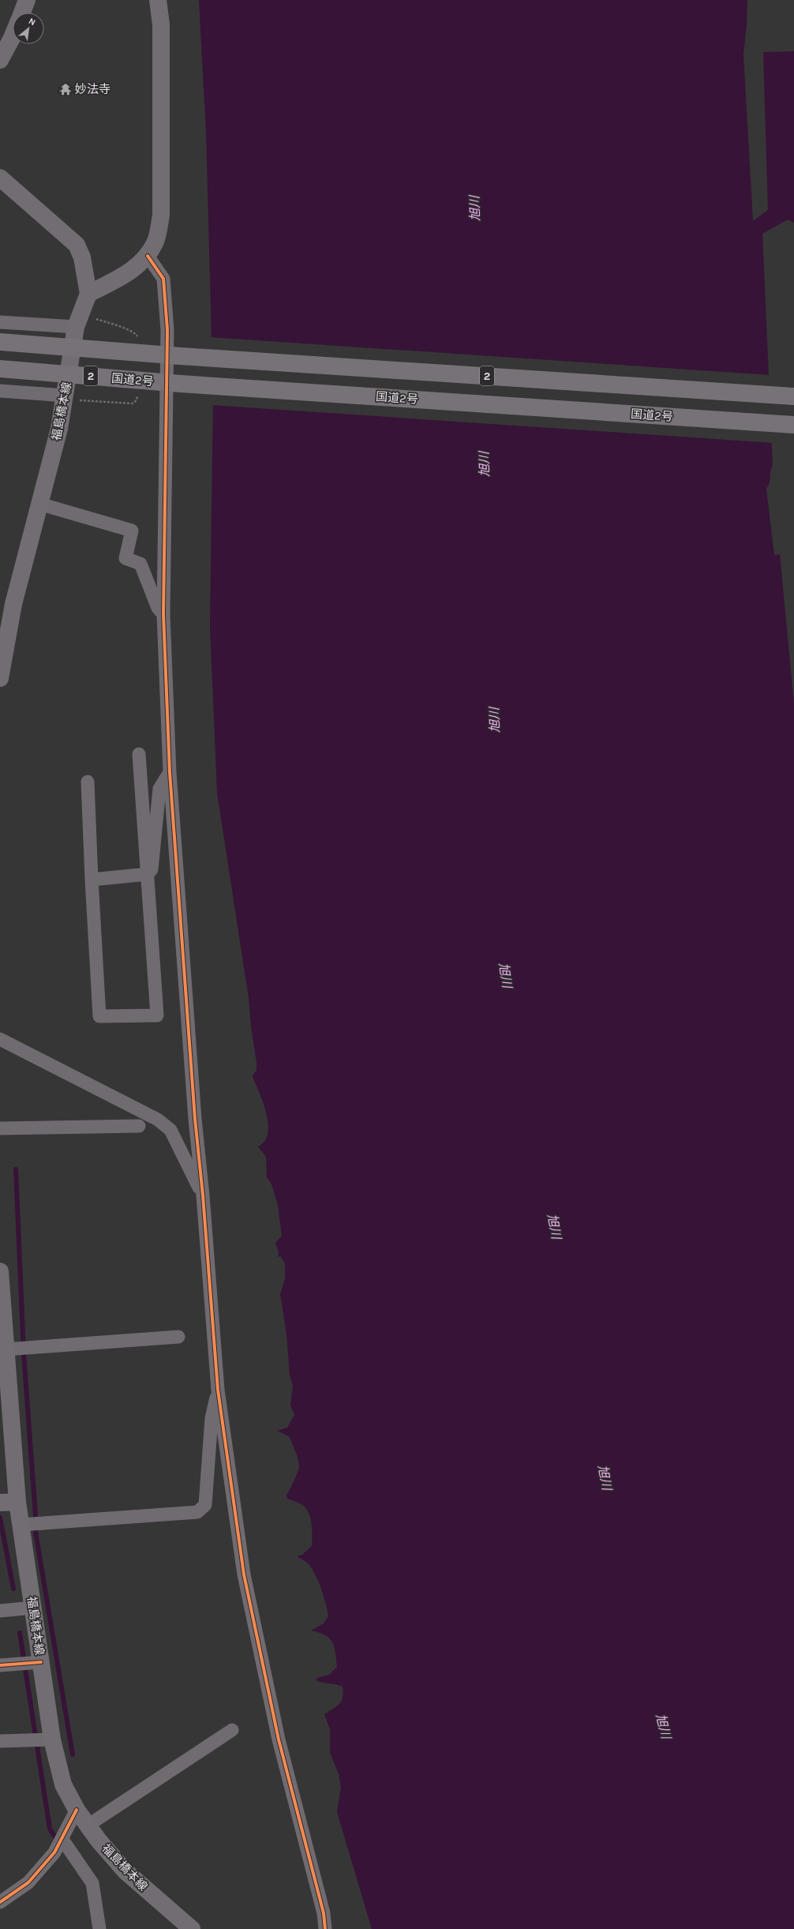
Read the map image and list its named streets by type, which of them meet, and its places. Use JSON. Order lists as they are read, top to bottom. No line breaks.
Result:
{"streets":{"highway":["2","国道2号"],"main road":["福島橋本線"]},"water":["旭川"],"places":{"temple":["妙法寺"]},"north":"top right"}
